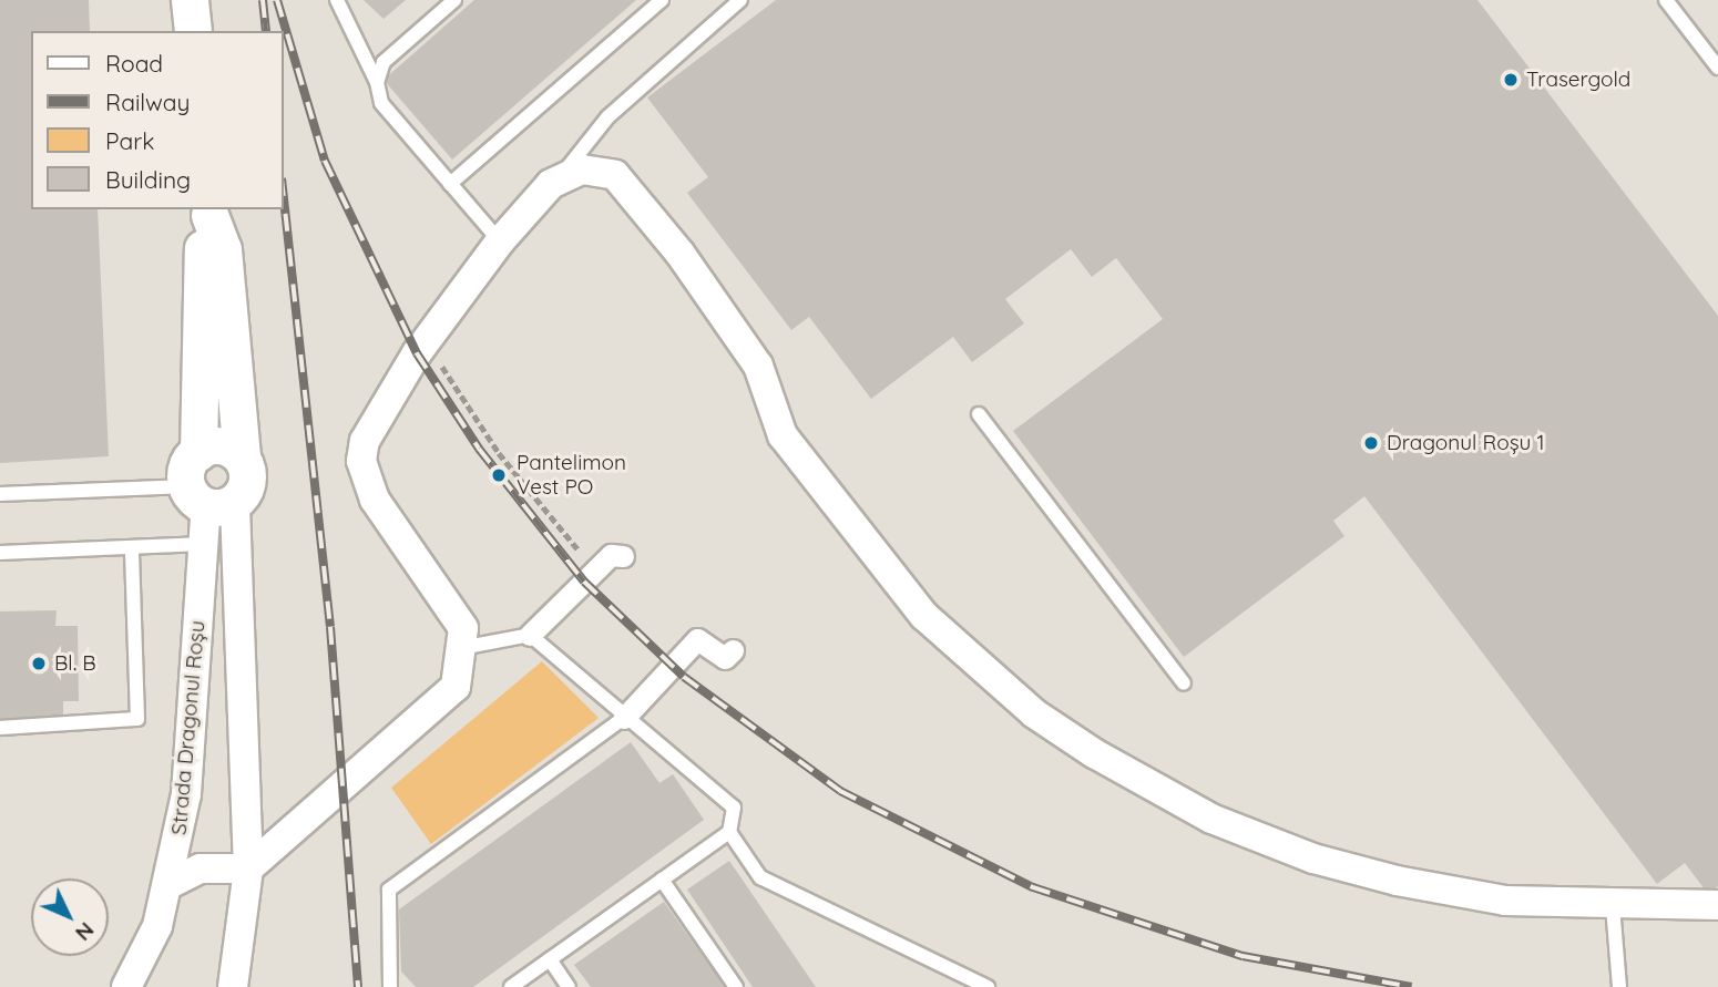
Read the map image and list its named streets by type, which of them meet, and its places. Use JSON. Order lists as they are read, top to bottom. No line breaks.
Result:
{"streets":{"street":["Strada Dragonul Roșu"]},"places":["Trasergold","Dragonul Roșu 1","Pantelimon Vest PO","Bl. B"],"legend":["Road","Railway","Park","Building"],"north":"bottom right"}
